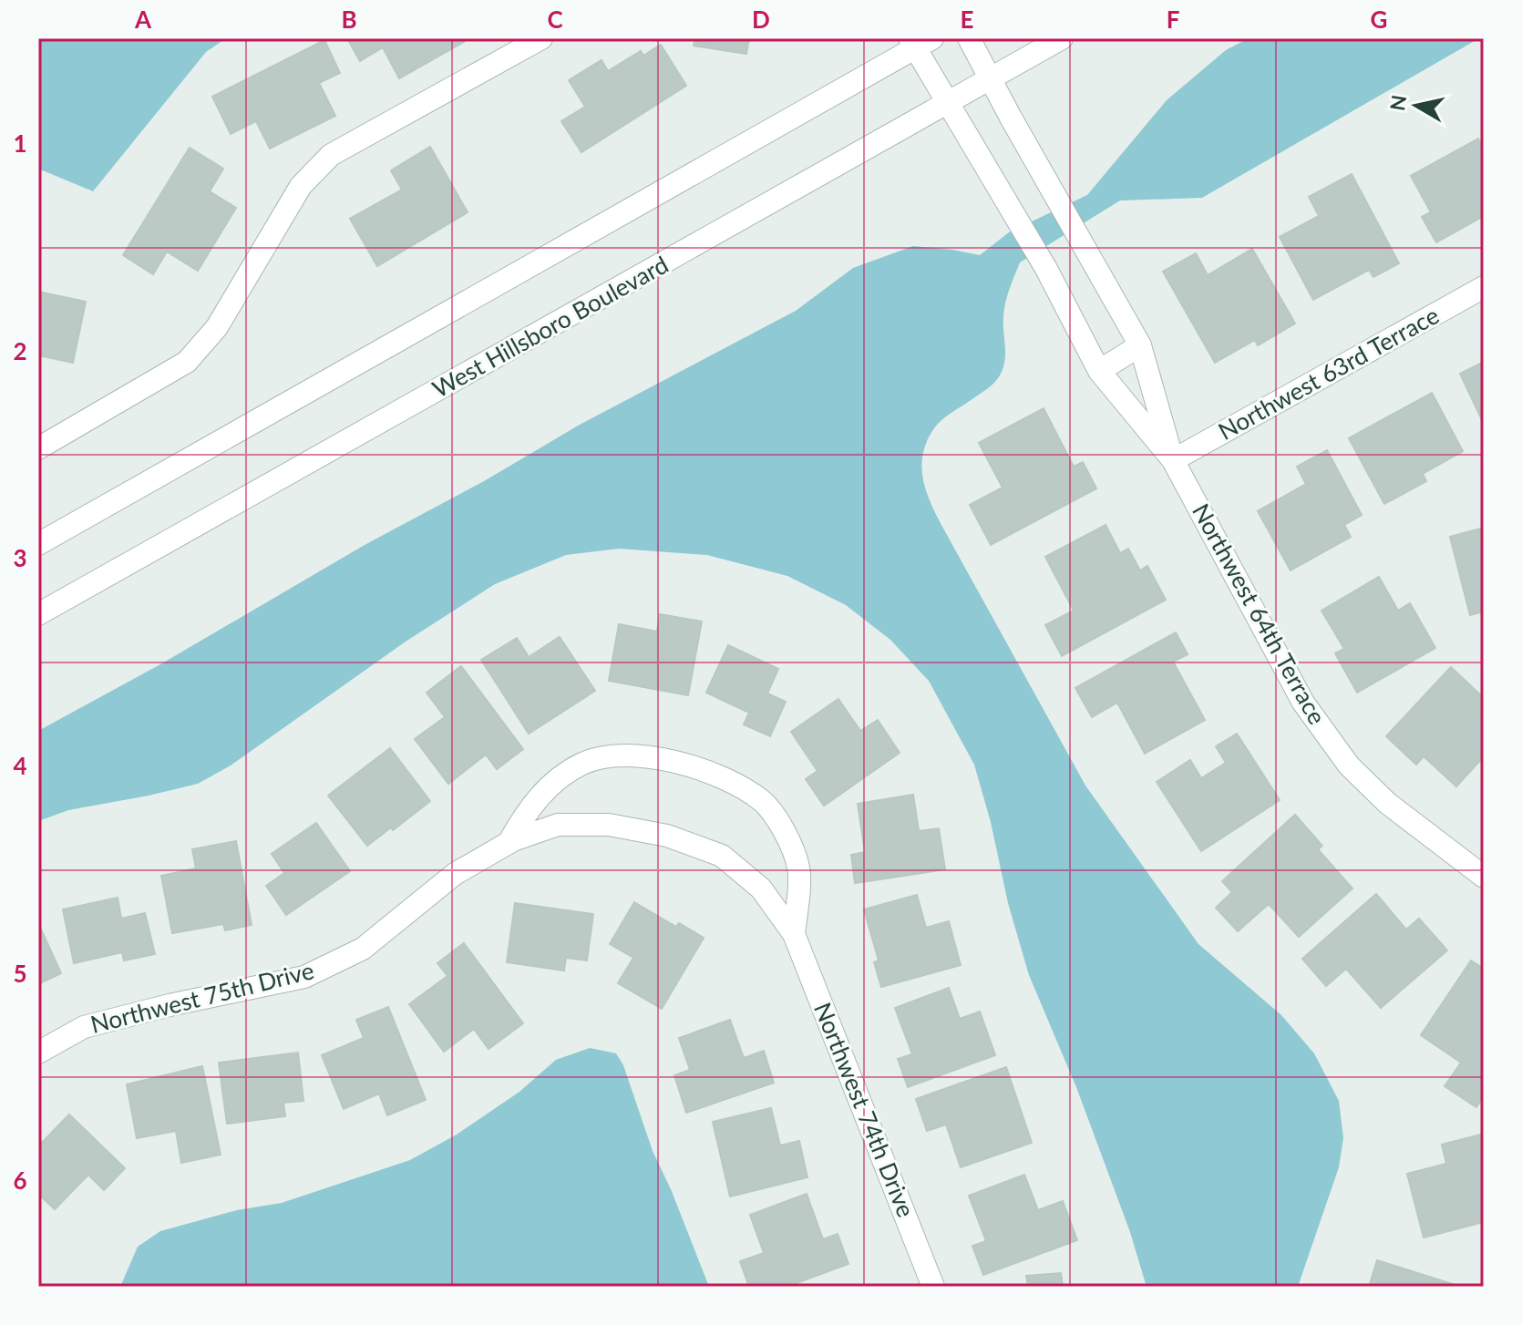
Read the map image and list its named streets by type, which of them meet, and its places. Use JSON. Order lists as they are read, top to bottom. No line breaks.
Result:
{"streets":{"street":["West Hillsboro Boulevard","Northwest 63rd Terrace","Northwest 64th Terrace","Northwest 75th Drive","Northwest 74th Drive"]},"crossings":[["West Hillsboro Boulevard","Northwest 64th Terrace"],["Northwest 63rd Terrace","Northwest 64th Terrace"],["Northwest 75th Drive","Northwest 74th Drive"]],"north":"left","grid":{"columns":["A","B","C","D","E","F","G"],"rows":["1","2","3","4","5","6"]}}
